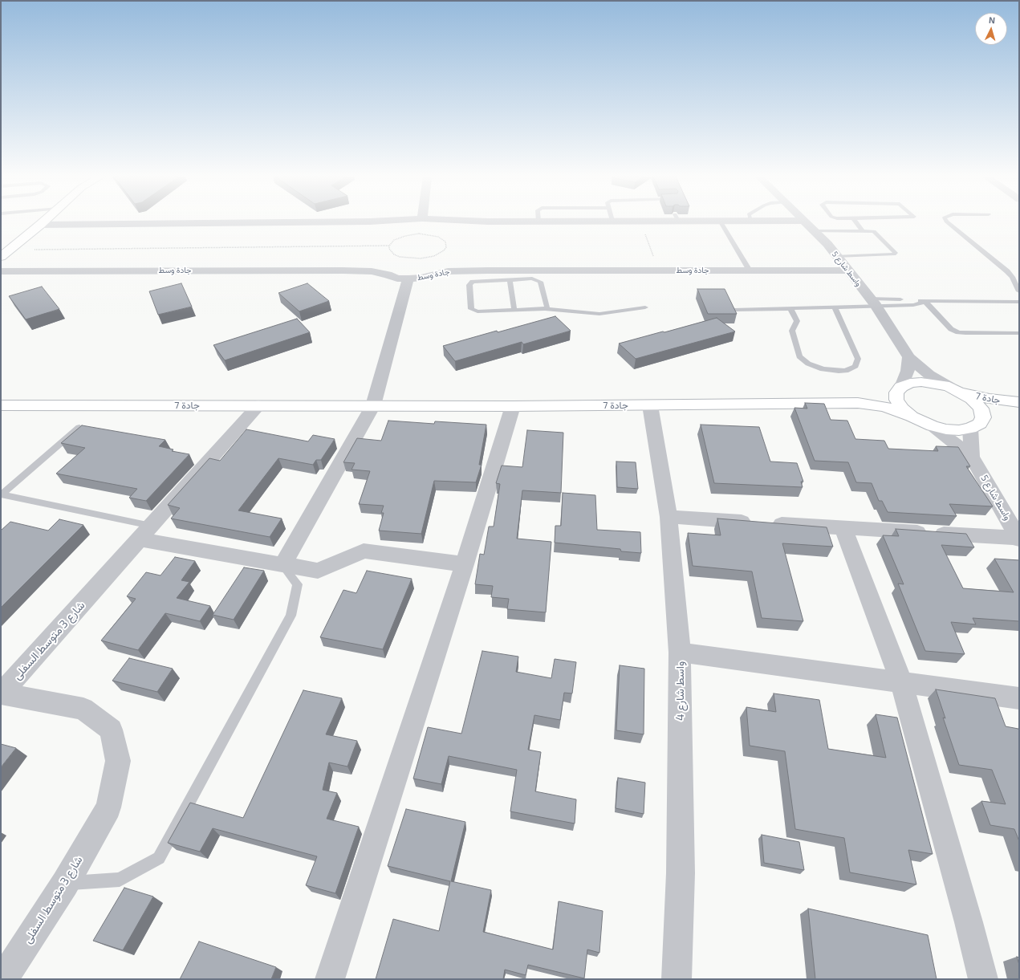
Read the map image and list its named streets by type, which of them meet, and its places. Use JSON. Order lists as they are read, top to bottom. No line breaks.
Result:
{"streets":{"main road":["جادة 7"],"street":["واسط شارع 5","جادة وسط","شارع 3 متوسط السفلى","واسط شارع 4"]},"crossings":[["واسط شارع 5","جادة وسط"],["واسط شارع 5","جادة 7"],["جادة 7","شارع 3 متوسط السفلى"],["جادة 7","واسط شارع 4"]],"north":"top"}
